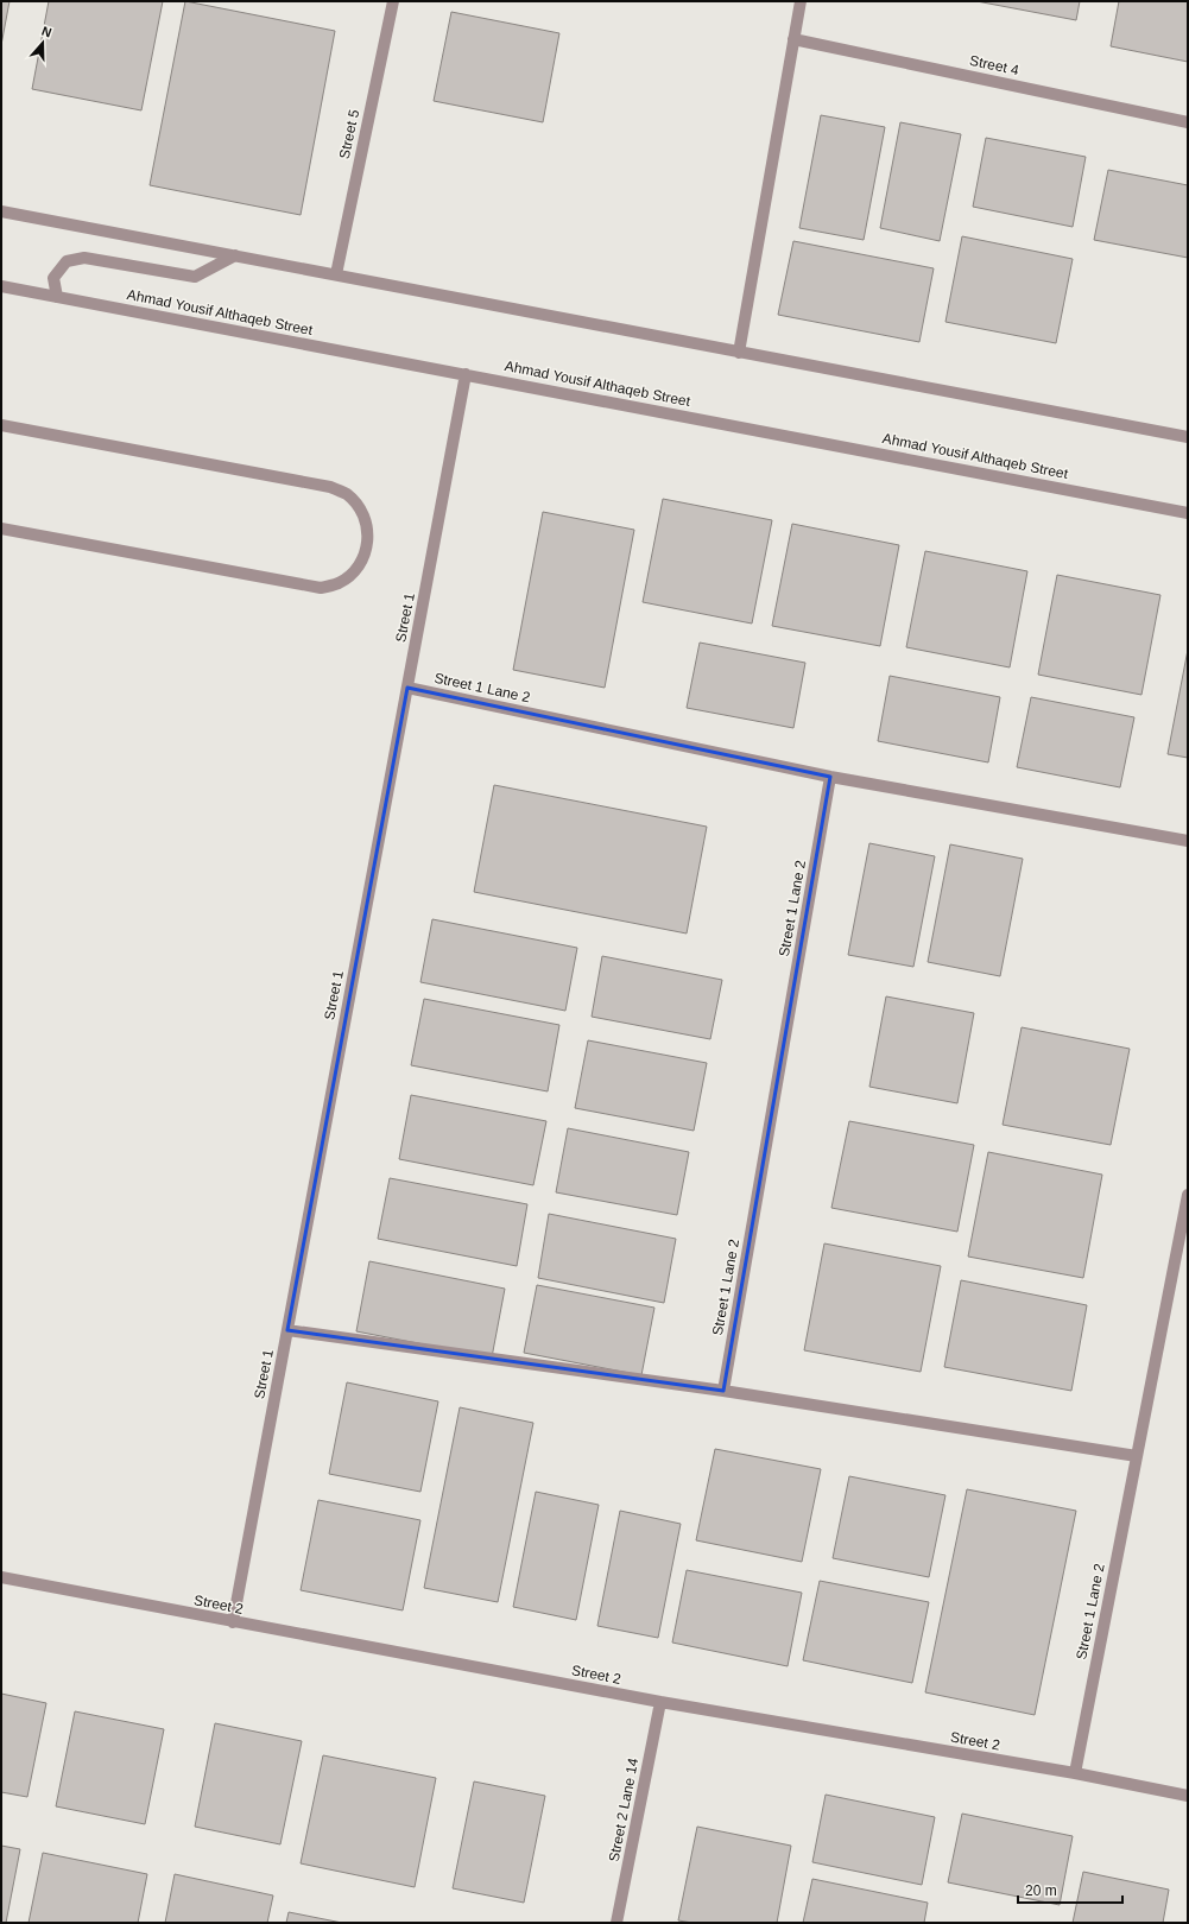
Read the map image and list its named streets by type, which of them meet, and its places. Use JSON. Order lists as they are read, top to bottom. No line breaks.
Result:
{"streets":{"street":["Street 4","Street 5","Ahmad Yousif Althaqeb Street","Street 1","Street 1 Lane 2","Street 2","Street 2 Lane 14"]},"crossings":[["Ahmad Yousif Althaqeb Street","Street 1"],["Street 1","Street 1 Lane 2"],["Street 1","Street 2"],["Street 1 Lane 2","Street 2"],["Street 2","Street 2 Lane 14"]],"scale_bar":"20 m","north":"top"}
